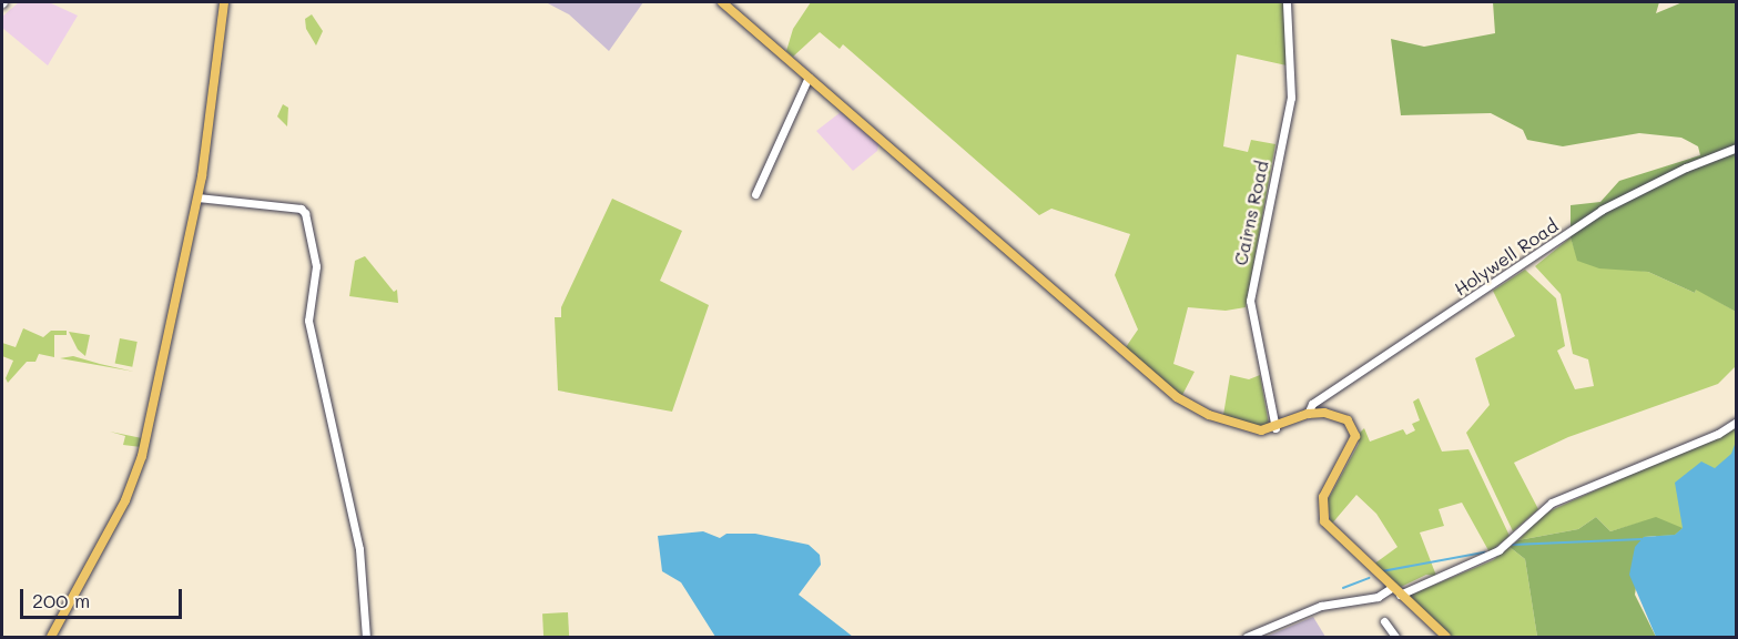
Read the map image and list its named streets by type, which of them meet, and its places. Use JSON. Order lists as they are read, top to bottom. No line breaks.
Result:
{"streets":{"street":["Cairns Road","Holywell Road"]},"scale_bar":"200 m"}
